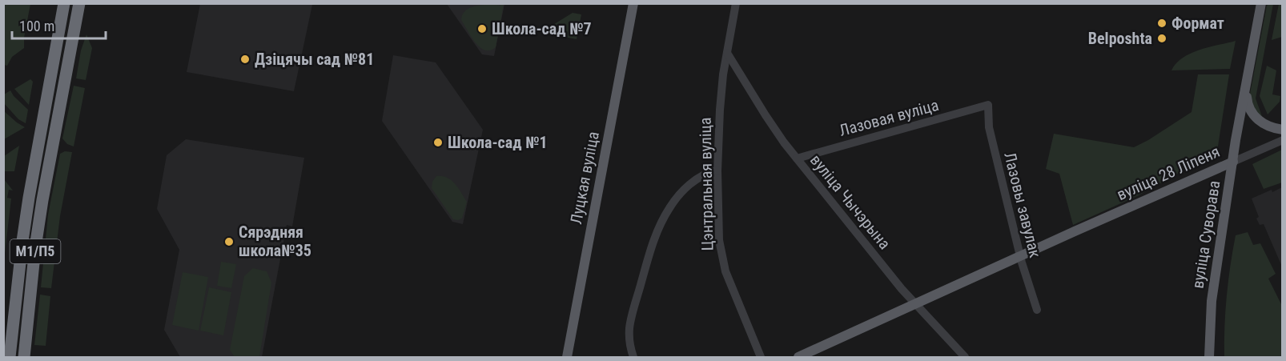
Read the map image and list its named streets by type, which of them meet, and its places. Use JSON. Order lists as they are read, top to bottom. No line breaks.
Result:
{"streets":{"highway":["М1/П5"],"main road":["вуліца 28 Ліпеня","Луцкая вуліца","вуліца Суворава"],"street":["Лазовая вуліца","Цэнтральная вуліца","вуліца Чычэрына","Лазовы завулак"]},"crossings":[["Лазовая вуліца","вуліца Чычэрына"],["Лазовая вуліца","Лазовы завулак"],["вуліца 28 Ліпеня","вуліца Чычэрына"],["вуліца 28 Ліпеня","Лазовы завулак"],["вуліца 28 Ліпеня","вуліца Суворава"],["Цэнтральная вуліца","вуліца Чычэрына"]],"places":["Формат","Школа-сад №7","Belposhta","Дзіцячы сад №81","Школа-сад №1","Сярэдняя школа№35"],"scale_bar":"100 m"}
